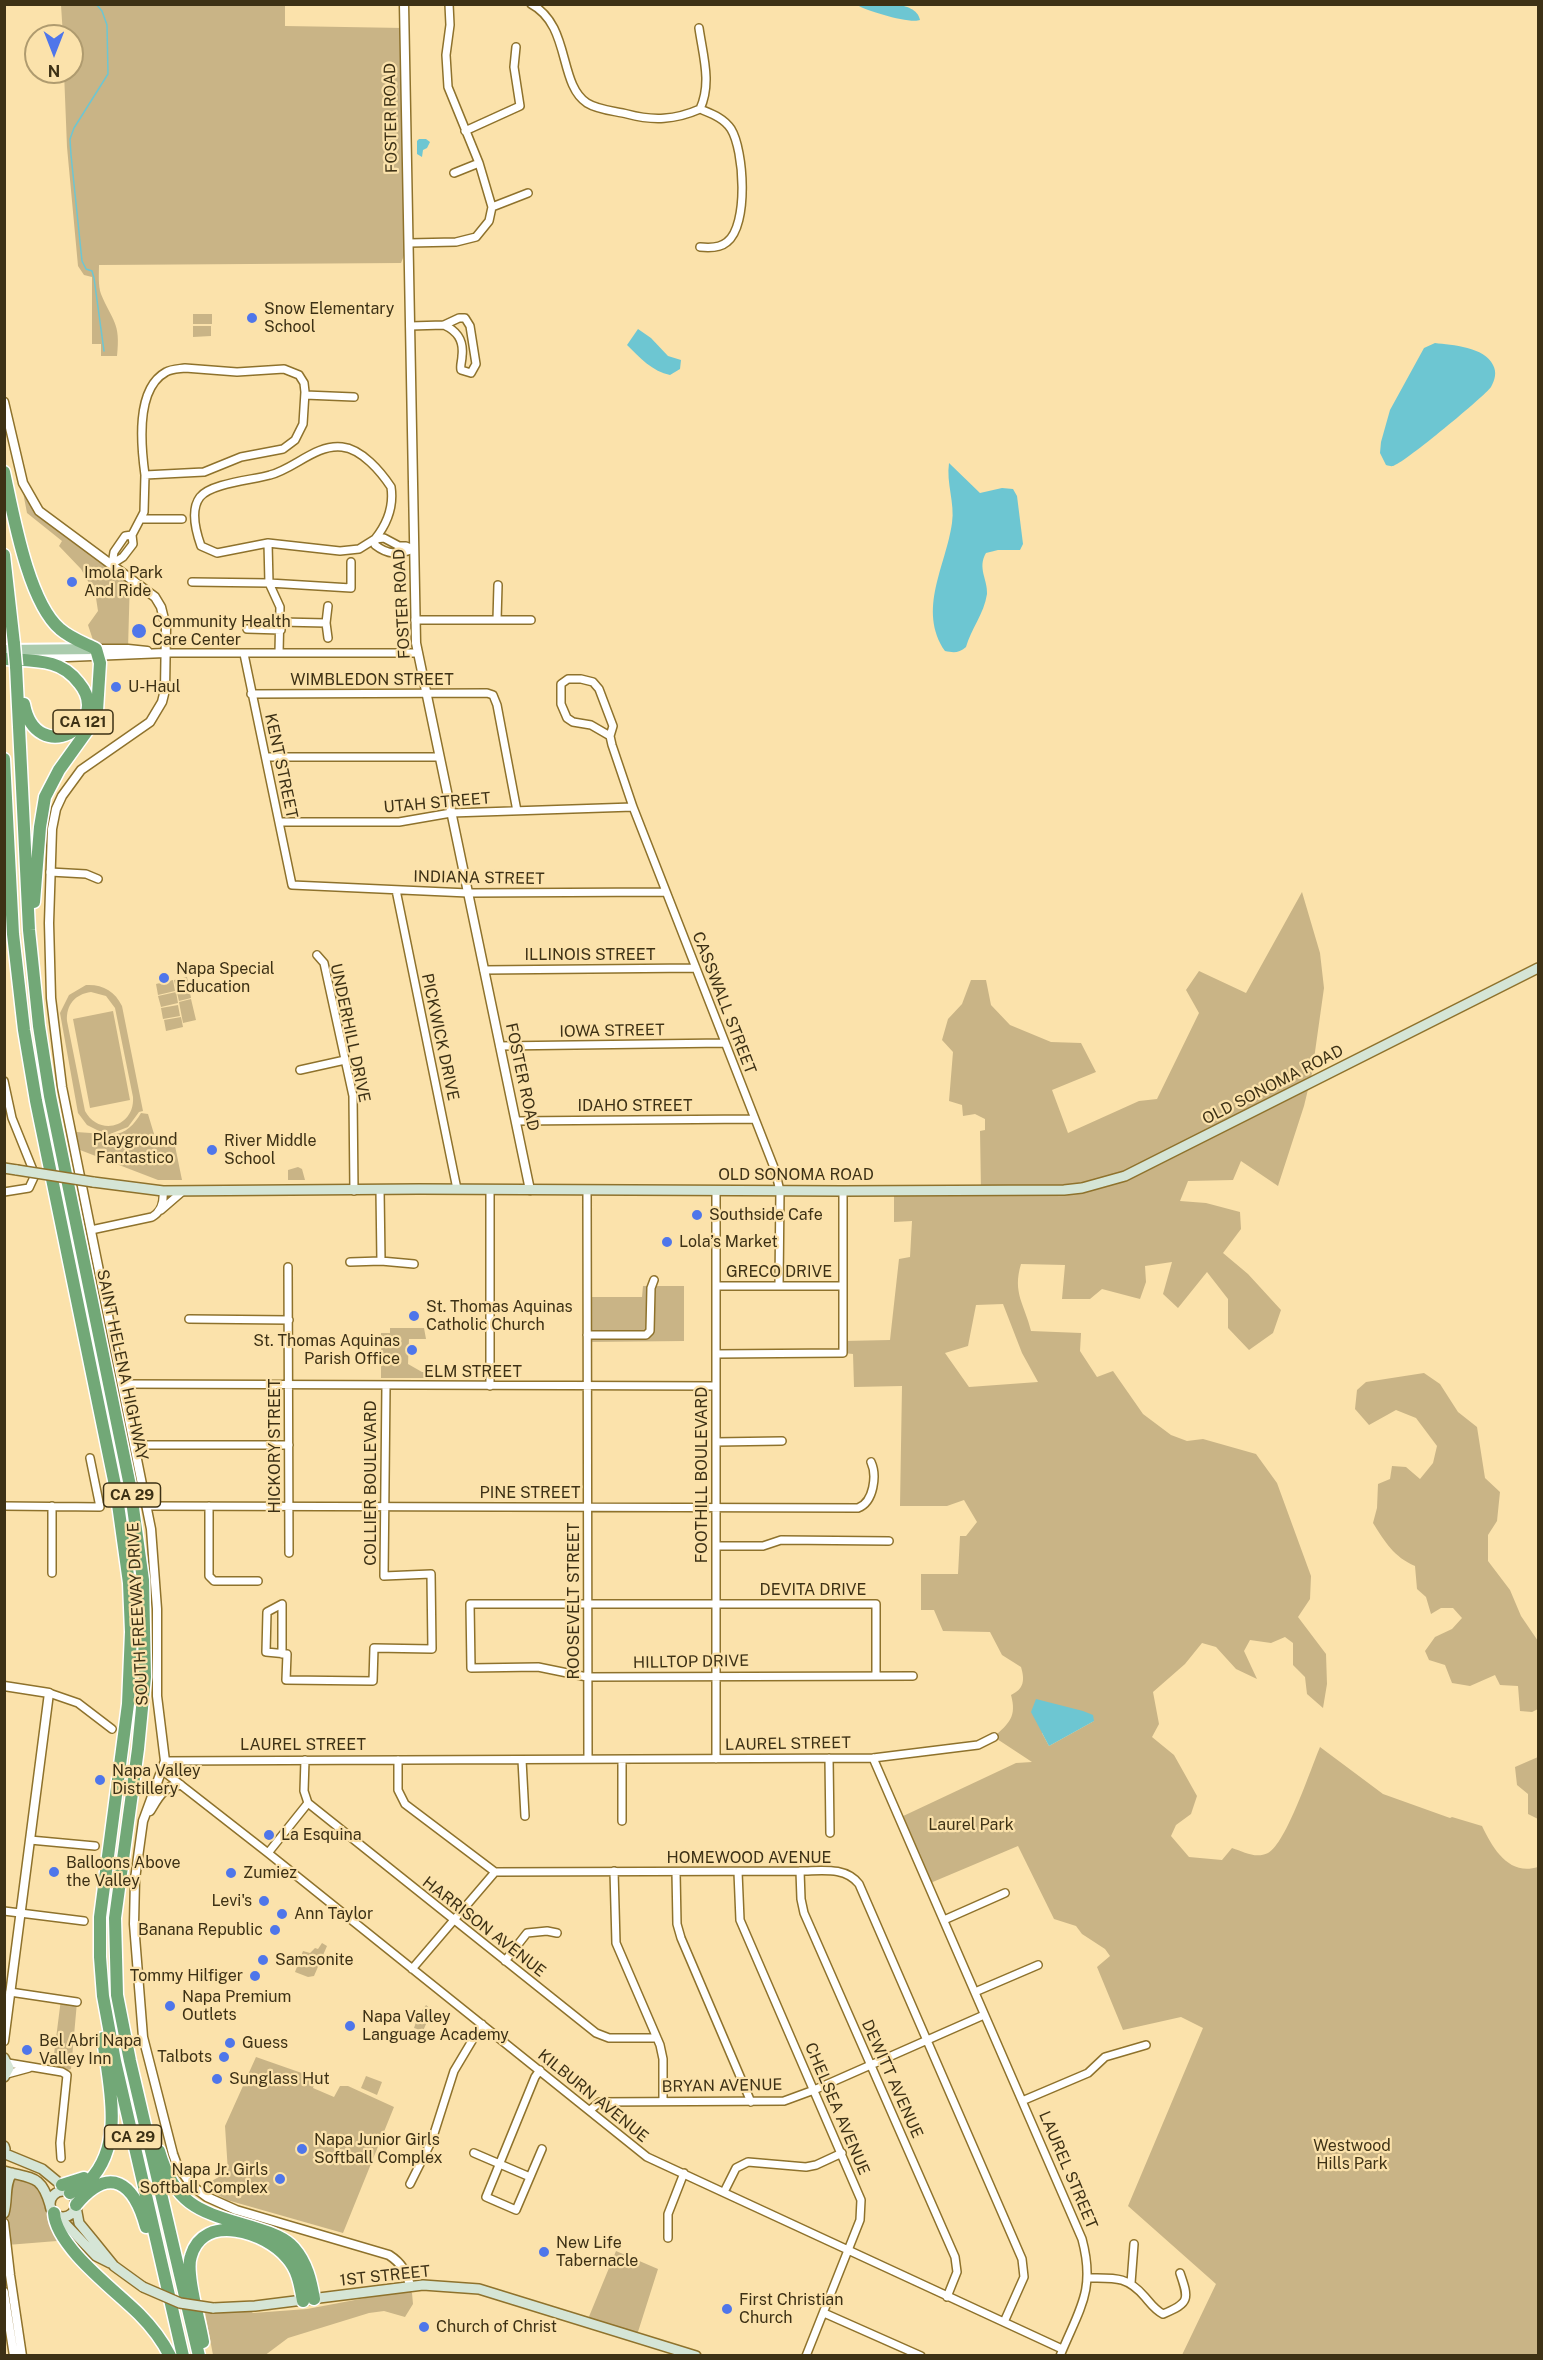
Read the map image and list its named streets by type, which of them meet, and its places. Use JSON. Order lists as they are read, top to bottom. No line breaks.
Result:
{"streets":{"highway":["CA 121","SAINT HELENA HIGHWAY","CA 29"],"main road":["OLD SONOMA ROAD","1ST STREET"],"street":["FOSTER ROAD","WIMBLEDON STREET","KENT STREET","UTAH STREET","INDIANA STREET","ILLINOIS STREET","CASSWALL STREET","IOWA STREET","UNDERHILL DRIVE","PICKWICK DRIVE","IDAHO STREET","GRECO DRIVE","ELM STREET","HICKORY STREET","FOOTHILL BOULEVARD","COLLIER BOULEVARD","PINE STREET","DEVITA DRIVE","ROOSEVELT STREET","SOUTH FREEWAY DRIVE","HILLTOP DRIVE","LAUREL STREET","HOMEWOOD AVENUE","HARRISON AVENUE","DEWITT AVENUE","BRYAN AVENUE","KILBURN AVENUE","CHELSEA AVENUE"]},"crossings":[["FOSTER ROAD","WIMBLEDON STREET"],["FOSTER ROAD","UTAH STREET"],["FOSTER ROAD","INDIANA STREET"],["FOSTER ROAD","ILLINOIS STREET"],["FOSTER ROAD","IOWA STREET"],["FOSTER ROAD","OLD SONOMA ROAD"],["FOSTER ROAD","IDAHO STREET"],["WIMBLEDON STREET","KENT STREET"],["WIMBLEDON STREET","UTAH STREET"],["CA 121","SAINT HELENA HIGHWAY"],["KENT STREET","UTAH STREET"],["KENT STREET","INDIANA STREET"],["UTAH STREET","CASSWALL STREET"],["INDIANA STREET","CASSWALL STREET"],["INDIANA STREET","PICKWICK DRIVE"],["ILLINOIS STREET","CASSWALL STREET"],["CASSWALL STREET","IOWA STREET"],["CASSWALL STREET","OLD SONOMA ROAD"],["CASSWALL STREET","IDAHO STREET"],["CASSWALL STREET","GRECO DRIVE"],["UNDERHILL DRIVE","OLD SONOMA ROAD"],["PICKWICK DRIVE","OLD SONOMA ROAD"],["OLD SONOMA ROAD","FOOTHILL BOULEVARD"],["OLD SONOMA ROAD","ROOSEVELT STREET"],["GRECO DRIVE","FOOTHILL BOULEVARD"],["ELM STREET","HICKORY STREET"],["ELM STREET","FOOTHILL BOULEVARD"],["ELM STREET","COLLIER BOULEVARD"],["ELM STREET","ROOSEVELT STREET"],["ELM STREET","SOUTH FREEWAY DRIVE"],["HICKORY STREET","PINE STREET"],["FOOTHILL BOULEVARD","PINE STREET"],["FOOTHILL BOULEVARD","DEVITA DRIVE"],["FOOTHILL BOULEVARD","HILLTOP DRIVE"],["FOOTHILL BOULEVARD","LAUREL STREET"],["COLLIER BOULEVARD","PINE STREET"],["PINE STREET","ROOSEVELT STREET"],["PINE STREET","SOUTH FREEWAY DRIVE"],["DEVITA DRIVE","HILLTOP DRIVE"],["ROOSEVELT STREET","HILLTOP DRIVE"],["ROOSEVELT STREET","LAUREL STREET"],["SOUTH FREEWAY DRIVE","LAUREL STREET"],["SOUTH FREEWAY DRIVE","KILBURN AVENUE"],["SOUTH FREEWAY DRIVE","1ST STREET"],["LAUREL STREET","BRYAN AVENUE"],["LAUREL STREET","KILBURN AVENUE"],["HOMEWOOD AVENUE","DEWITT AVENUE"],["HOMEWOOD AVENUE","BRYAN AVENUE"],["HOMEWOOD AVENUE","KILBURN AVENUE"],["HOMEWOOD AVENUE","CHELSEA AVENUE"],["DEWITT AVENUE","BRYAN AVENUE"],["DEWITT AVENUE","KILBURN AVENUE"],["BRYAN AVENUE","KILBURN AVENUE"],["BRYAN AVENUE","CHELSEA AVENUE"],["KILBURN AVENUE","CHELSEA AVENUE"]],"parks":["Playground Fantastico","Laurel Park","Westwood Hills Park"],"places":["Snow Elementary School","Imola Park And Ride","Community Health Care Center","U-Haul","Napa Special Education","River Middle School","Southside Cafe","Lola’s Market","St. Thomas Aquinas Catholic Church","St. Thomas Aquinas Parish Office","Napa Valley Distillery","La Esquina","Balloons Above the Valley","Zumiez","Levi's","Ann Taylor","Banana Republic","Samsonite","Tommy Hilfiger","Napa Premium Outlets","Napa Valley Language Academy","Guess","Bel Abri Napa Valley Inn","Talbots","Sunglass Hut","Napa Junior Girls Softball Complex","Napa Jr. Girls Softball Complex","New Life Tabernacle","First Christian Church","Church of Christ"],"north":"bottom"}
